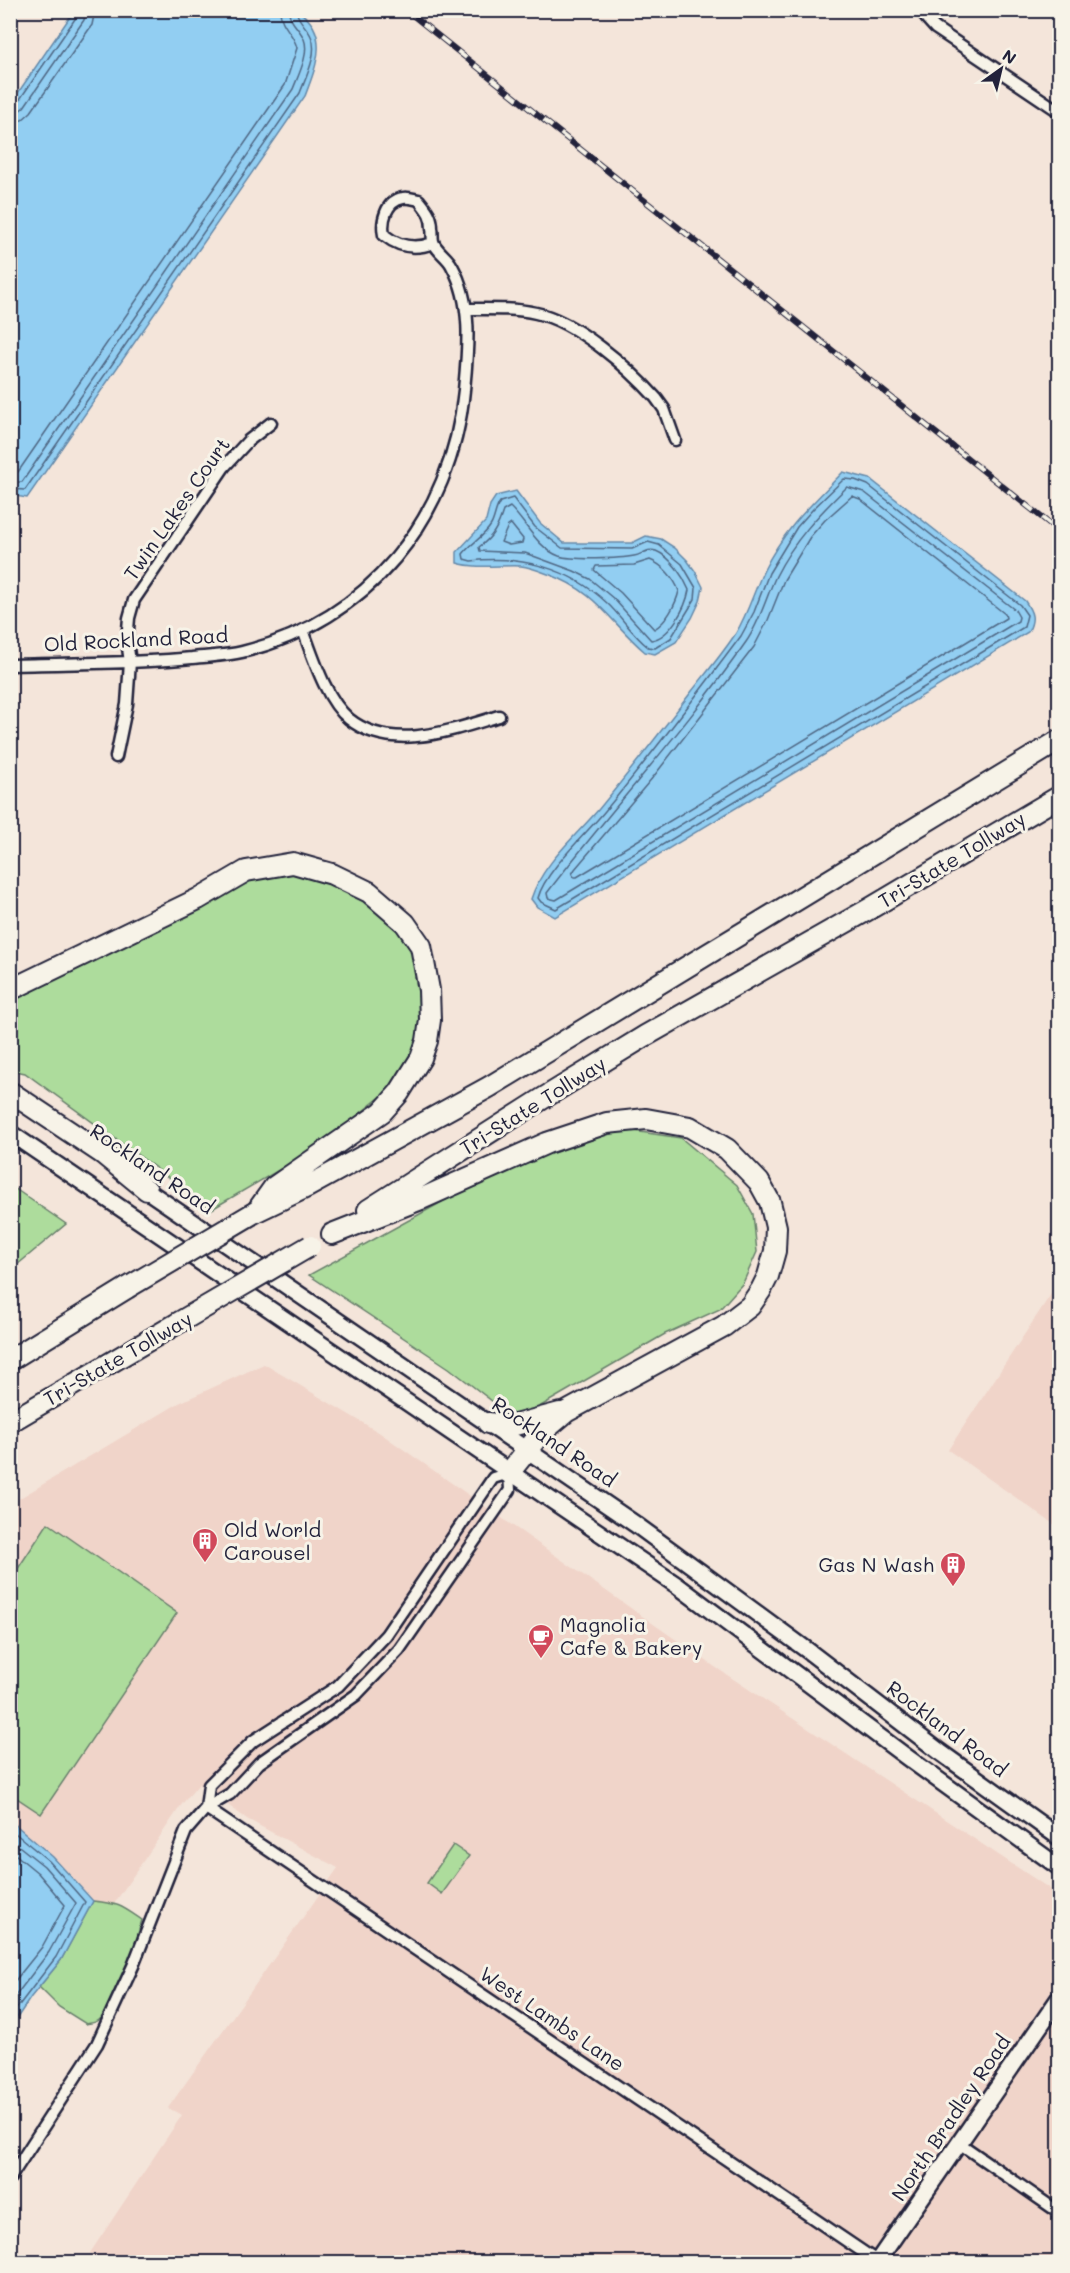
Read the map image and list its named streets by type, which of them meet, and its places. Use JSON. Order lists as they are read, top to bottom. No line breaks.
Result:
{"streets":{"highway":["Tri-State Tollway"],"main road":["Rockland Road","North Bradley Road"],"street":["Twin Lakes Court","Old Rockland Road","West Lambs Lane"]},"crossings":[["Twin Lakes Court","Old Rockland Road"],["West Lambs Lane","North Bradley Road"]],"places":{"building":["Old World Carousel","Gas N Wash"],"cafe":["Magnolia Cafe & Bakery"]},"north":"top right"}
